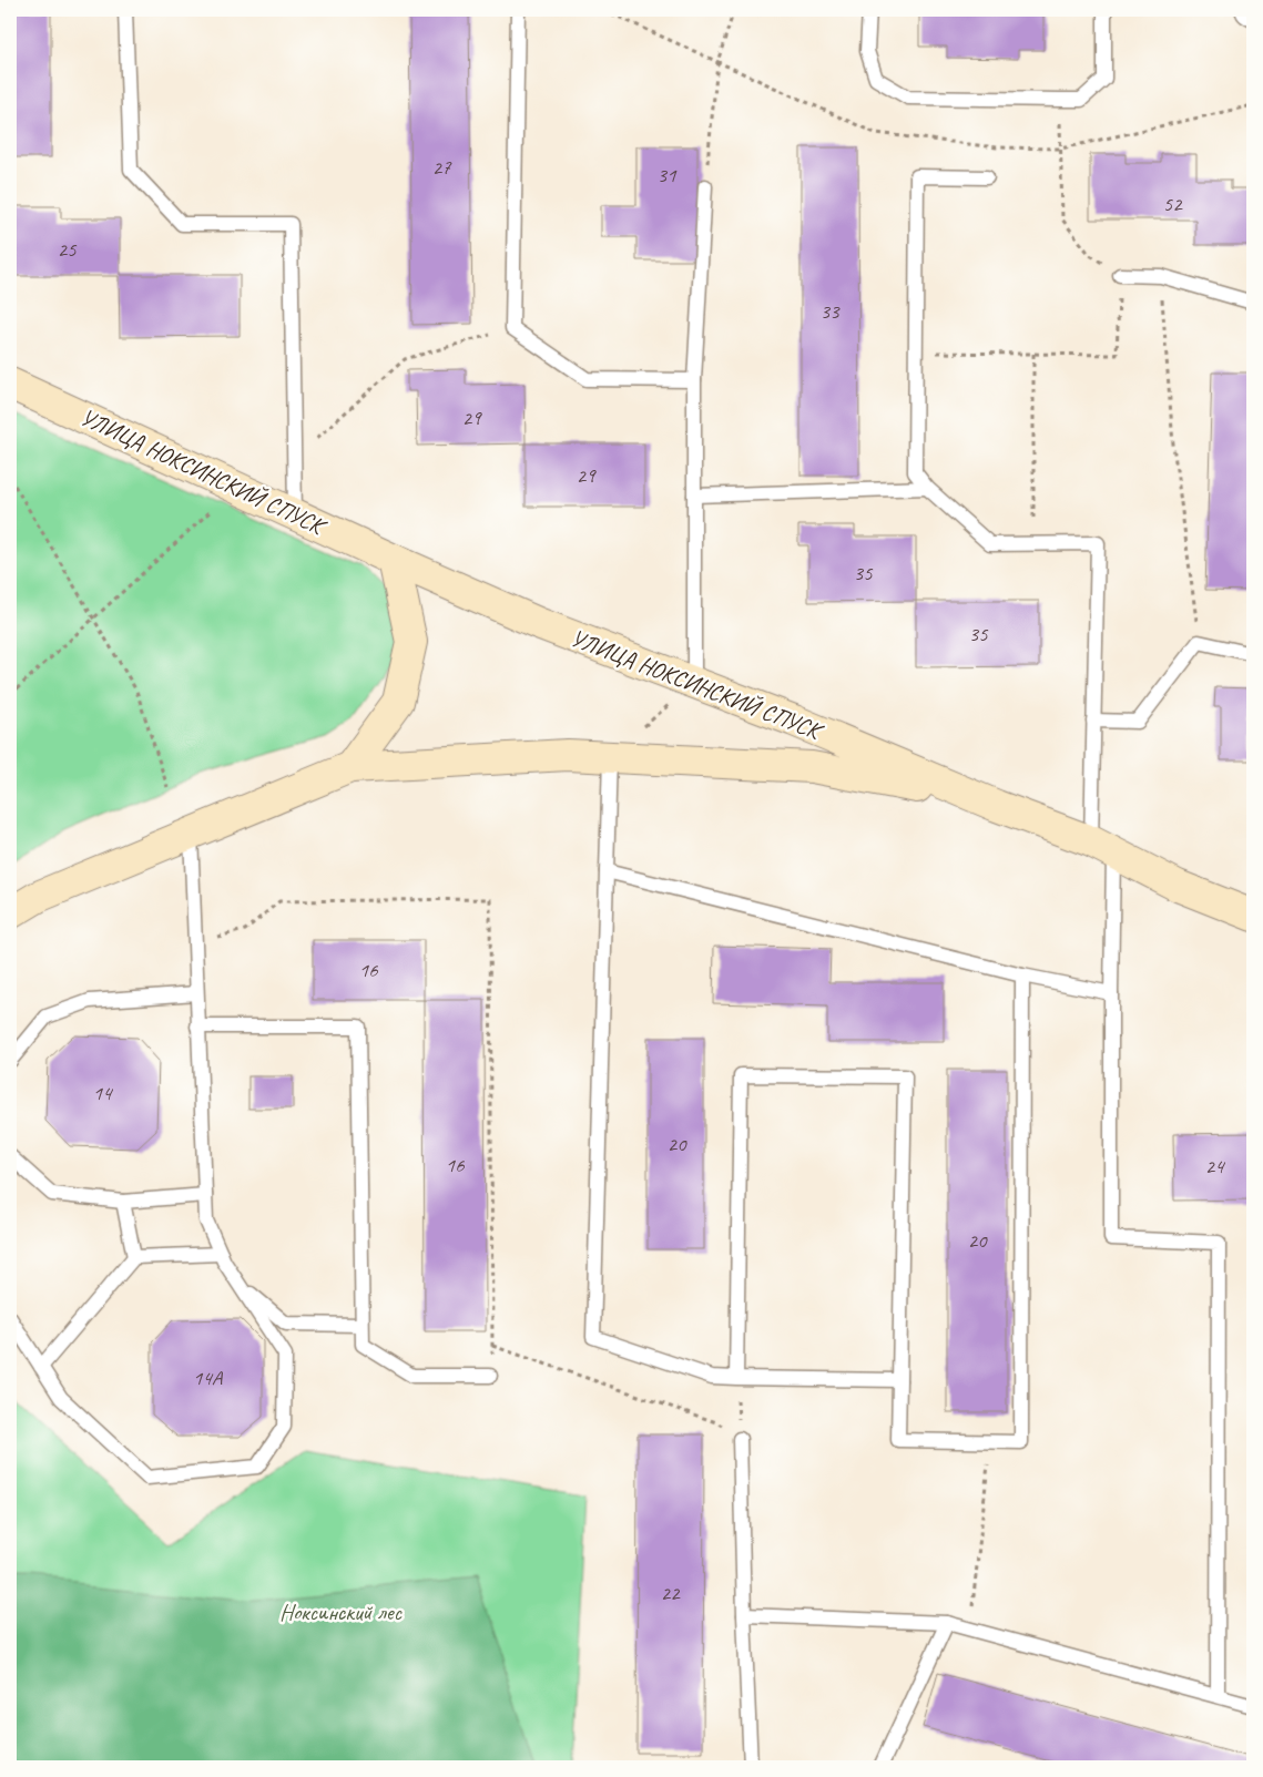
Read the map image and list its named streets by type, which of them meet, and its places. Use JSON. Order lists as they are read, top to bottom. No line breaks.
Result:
{"streets":{"street":["УЛИЦА НОКСИНСКИЙ СПУСК"]},"parks":["Ноксинский лес"],"house_numbers":["27","31","52","25","33","29","29","35","35","16","14","20","16","24","20","14А","22"]}
